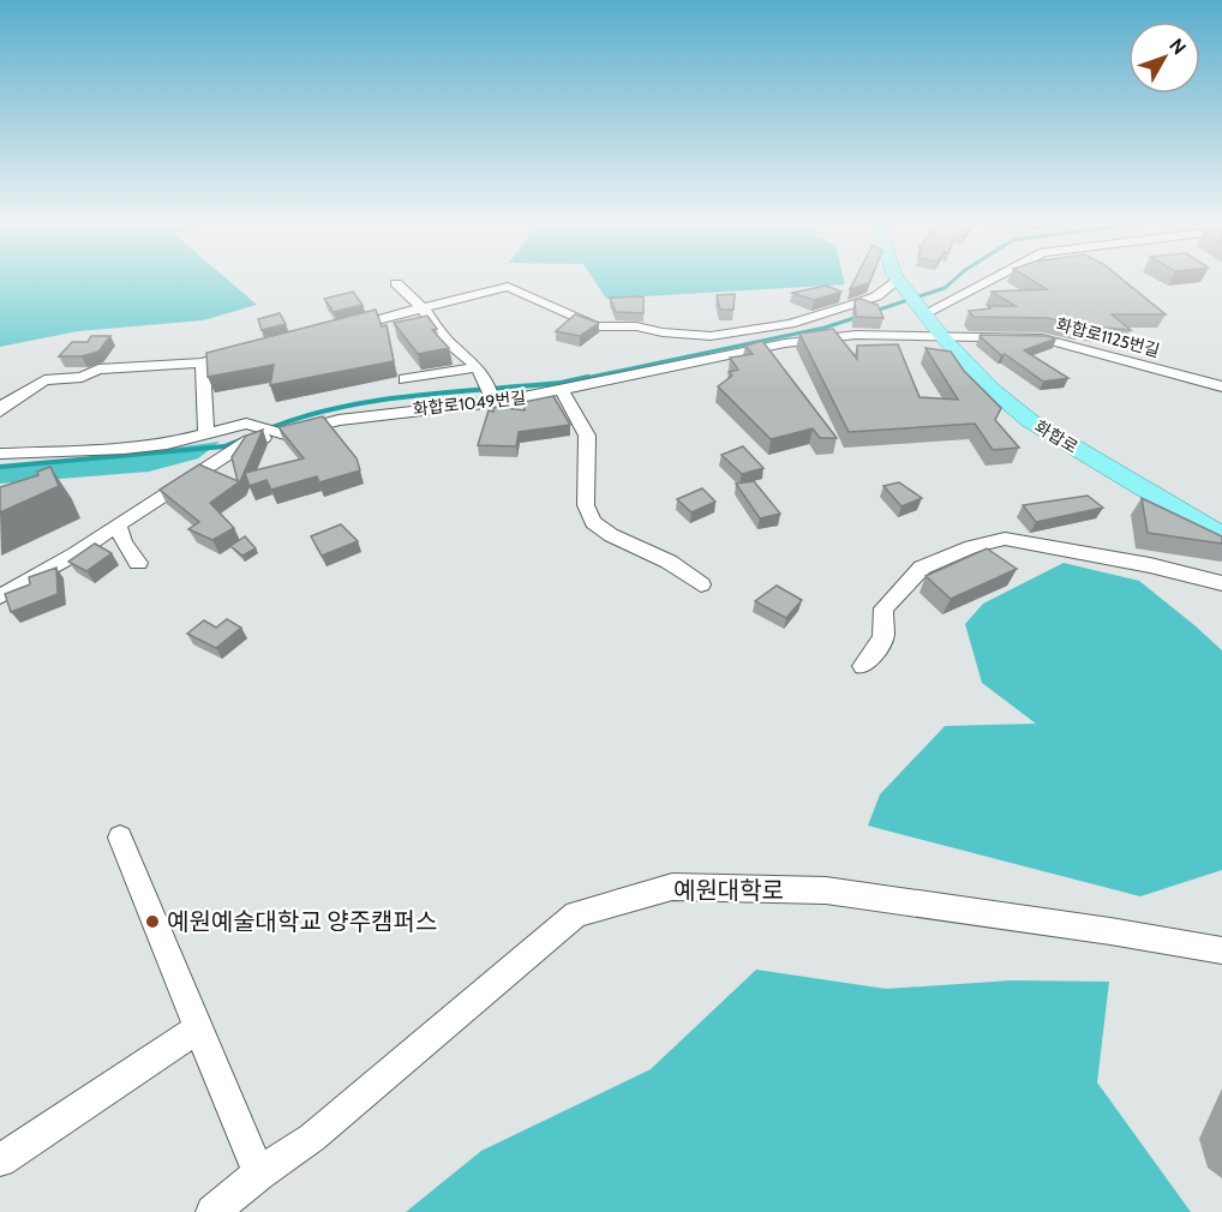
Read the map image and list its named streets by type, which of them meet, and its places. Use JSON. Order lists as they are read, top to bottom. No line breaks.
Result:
{"streets":{"main road":["화합로"],"street":["화합로1125번길","화합로1049번길","예원대학로"]},"crossings":[["화합로1125번길","화합로1049번길"],["화합로1125번길","화합로"],["화합로1049번길","화합로"]],"places":["예원예술대학교 양주캠퍼스"],"north":"top right"}
